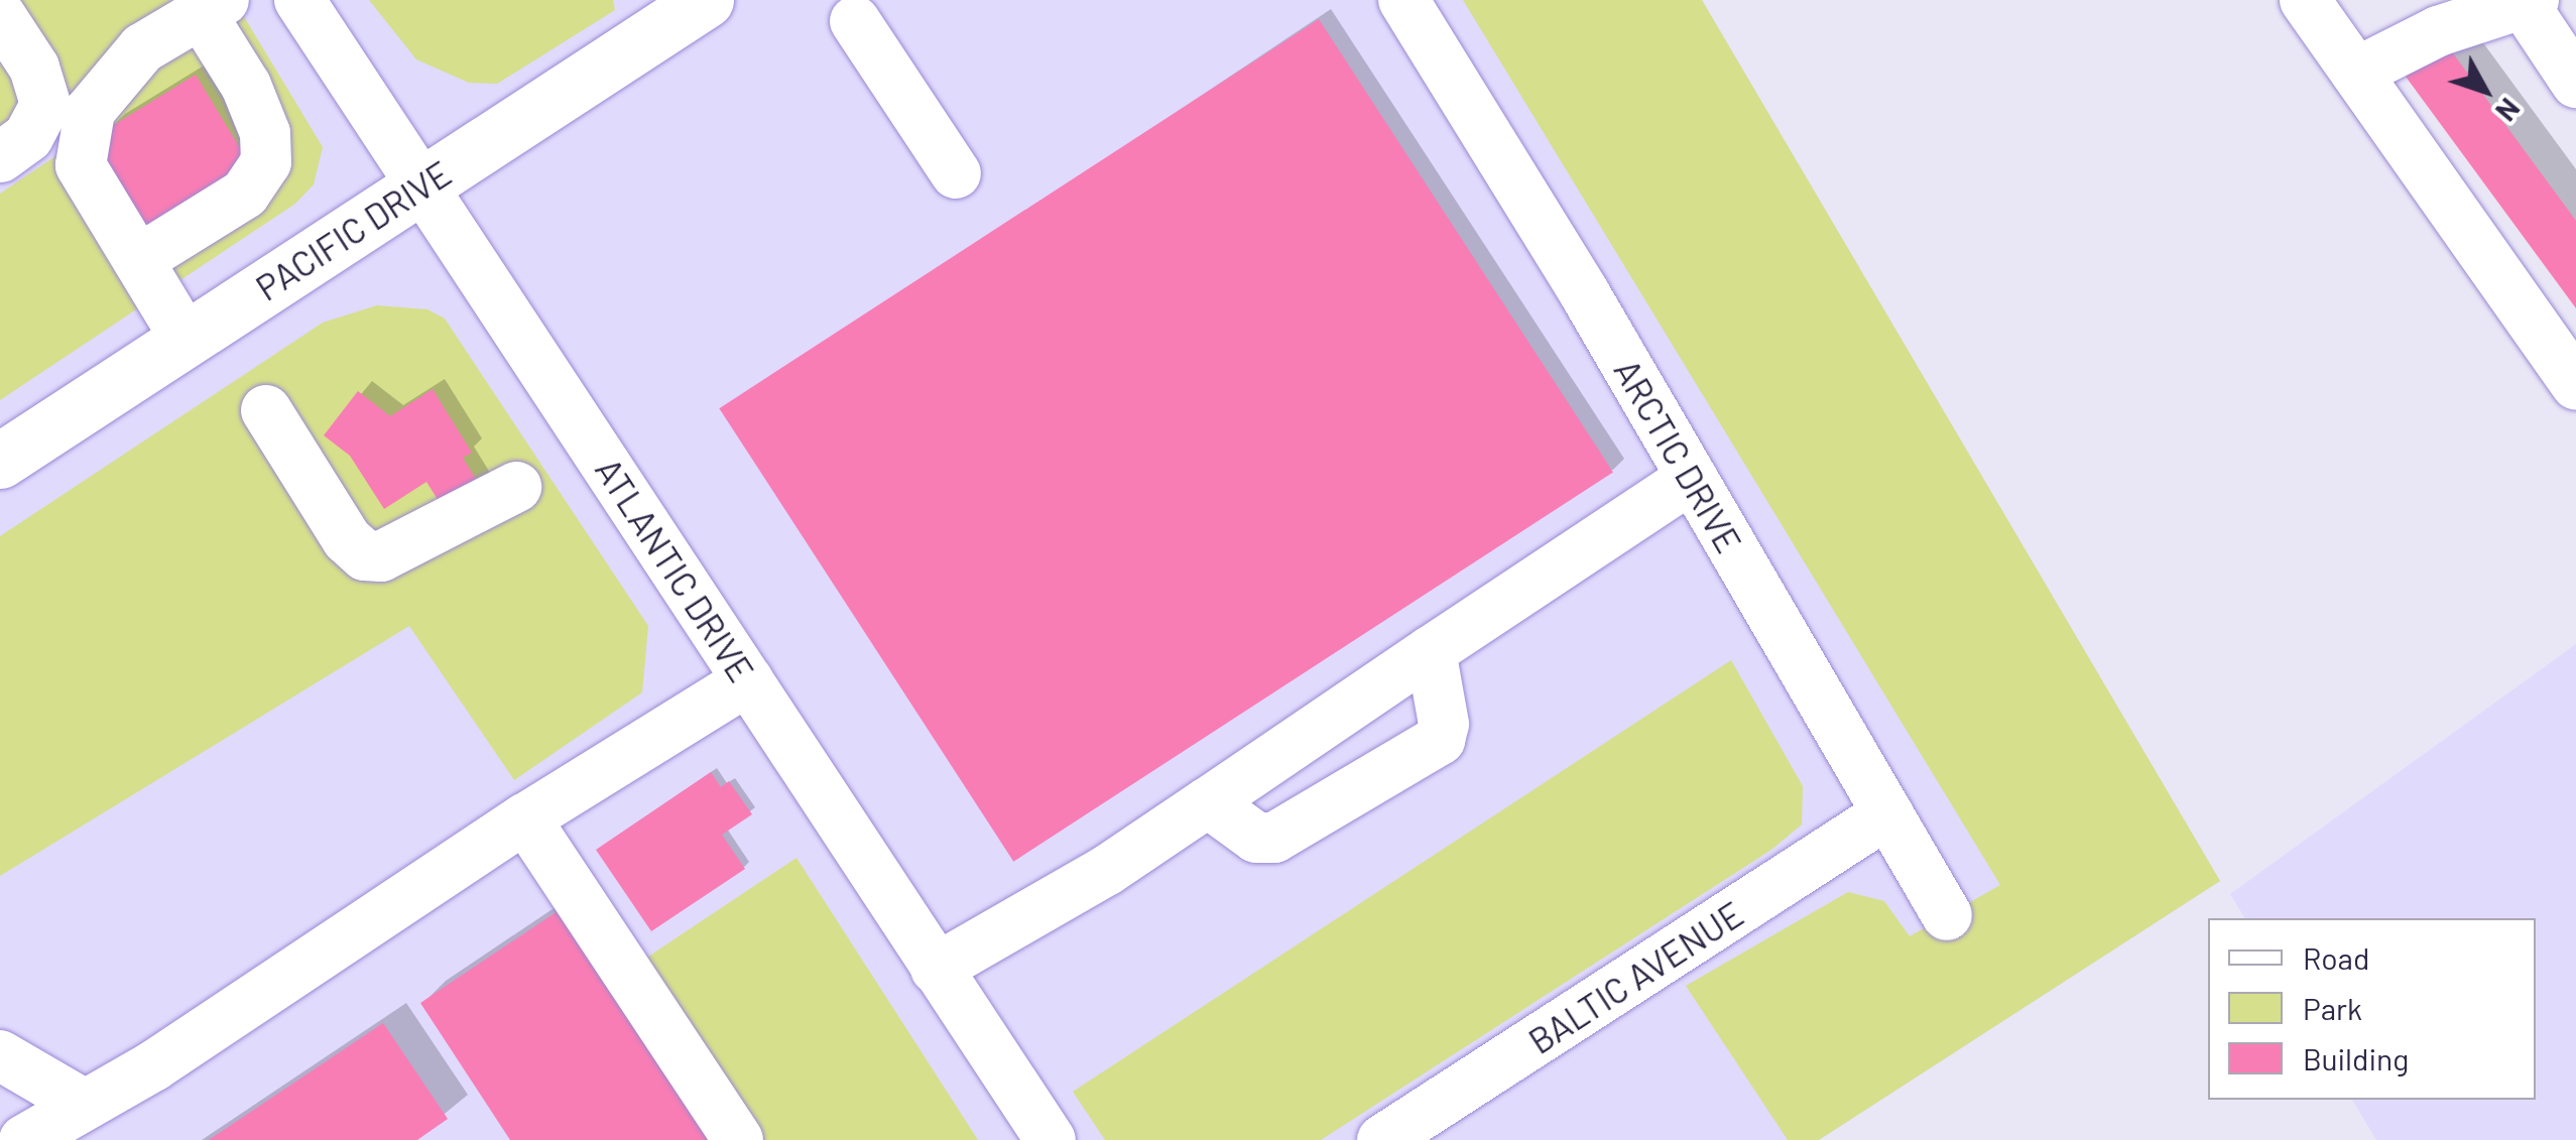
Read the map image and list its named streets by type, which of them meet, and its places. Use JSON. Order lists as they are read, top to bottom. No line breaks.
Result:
{"streets":{"main road":["PACIFIC DRIVE"],"street":["ARCTIC DRIVE","ATLANTIC DRIVE","BALTIC AVENUE"]},"crossings":[["PACIFIC DRIVE","ATLANTIC DRIVE"],["ARCTIC DRIVE","BALTIC AVENUE"]],"legend":["Road","Park","Building"],"north":"bottom right"}
